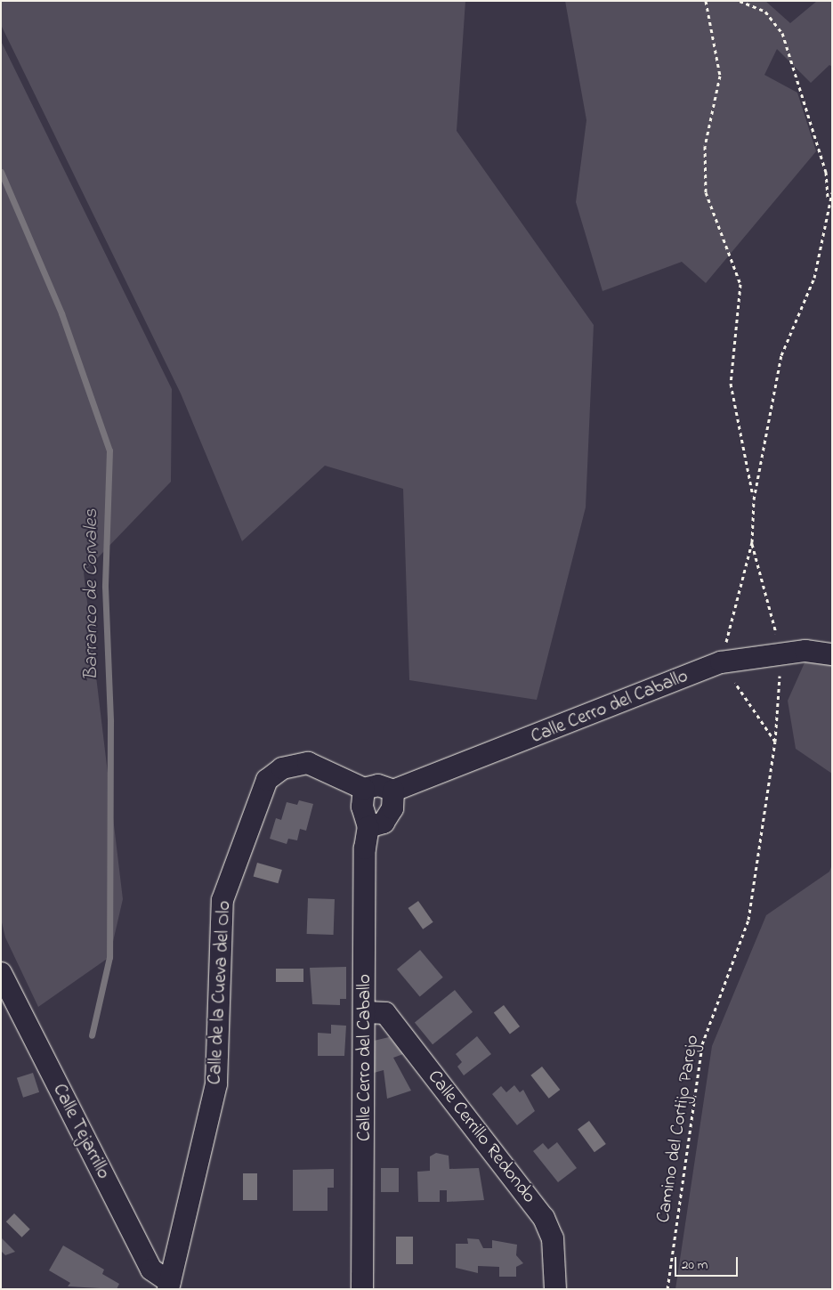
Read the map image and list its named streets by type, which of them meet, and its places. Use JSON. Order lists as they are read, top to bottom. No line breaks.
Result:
{"streets":{"street":["Calle Cerro del Caballo","Calle de la Cueva del Olo","Calle Tejarrillo","Calle Cerrillo Redondo"],"path":["Camino del Cortijo Parejo"]},"crossings":[["Calle Cerro del Caballo","Calle de la Cueva del Olo"],["Calle Cerro del Caballo","Camino del Cortijo Parejo"],["Calle Cerro del Caballo","Calle Cerrillo Redondo"],["Calle de la Cueva del Olo","Calle Tejarrillo"]],"water":["Barranco de Corvales"],"scale_bar":"20 m"}
